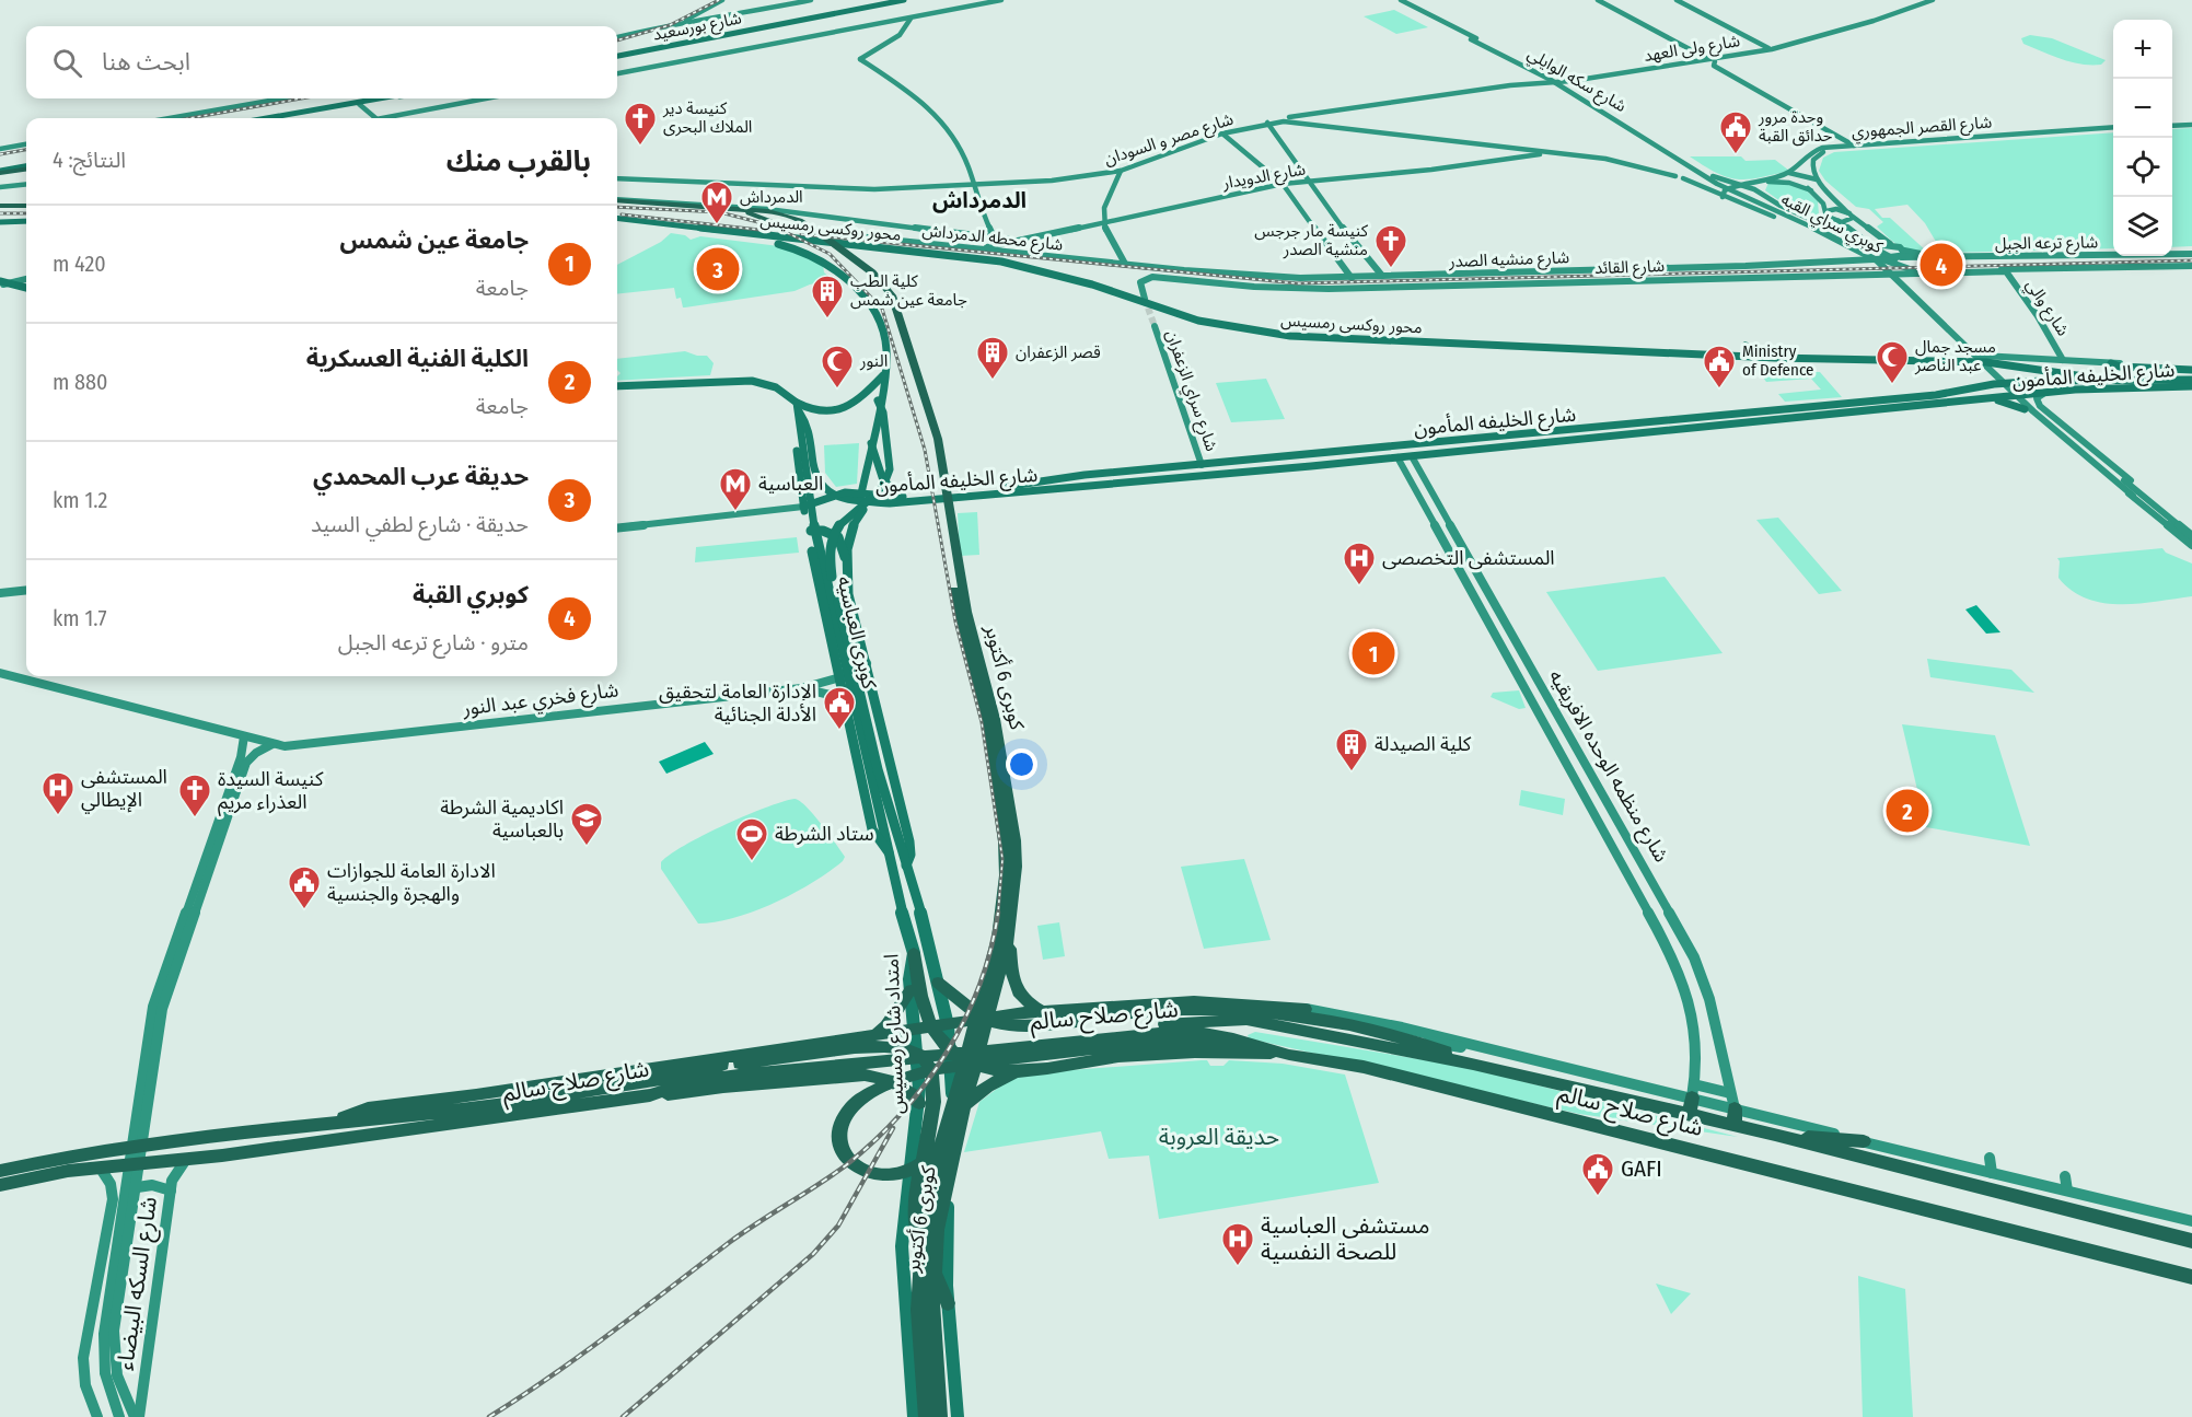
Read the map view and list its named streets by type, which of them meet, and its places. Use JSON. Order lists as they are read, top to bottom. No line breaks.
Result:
{"streets":{"highway":["كوبرى 6 أكتوبر","شارع صلاح سالم"],"main road":["شارع بورسعيد","شارع ولى العهد","شارع سكه الوايلي","شارع القصر الجمهوري","شارع مصر و السودان","شارع الدويدار","كوبري سراي القبه","محور روكسى رمسيس","شارع محطه الدمرداش","شارع ترعه الجبل","شارع منشيه الصدر","شارع القائد","شارع والي","شارع الخليفه المأمون","كوبرى العباسيه","شارع فخري عبد النور","شارع منظمه الوحده الافريقيه","امتداد شارع رمسيس","شارع السكه البيضاء"],"street":["شارع سراي الزعفران"]},"crossings":[["شارع ولى العهد","شارع سكه الوايلي"],["شارع سكه الوايلي","شارع القصر الجمهوري"],["شارع سكه الوايلي","شارع الدويدار"],["شارع سكه الوايلي","كوبري سراي القبه"],["شارع مصر و السودان","شارع الدويدار"],["شارع الدويدار","شارع محطه الدمرداش"],["محور روكسى رمسيس","شارع الخليفه المأمون"],["شارع محطه الدمرداش","شارع منشيه الصدر"],["شارع ترعه الجبل","شارع منشيه الصدر"],["شارع القائد","شارع والي"],["شارع الخليفه المأمون","شارع سراي الزعفران"],["شارع الخليفه المأمون","شارع منظمه الوحده الافريقيه"],["شارع الخليفه المأمون","امتداد شارع رمسيس"],["كوبرى العباسيه","امتداد شارع رمسيس"],["شارع فخري عبد النور","امتداد شارع رمسيس"],["شارع منظمه الوحده الافريقيه","شارع صلاح سالم"],["شارع صلاح سالم","شارع السكه البيضاء"]],"districts":["الدمرداش"],"parks":["حديقة العروبة"],"places":{"church":["كنيسة دير الملاك البحرى","كنيسة مار جرجس منشية الصدر","كنيسة السيدة العذراء مريم"],"public building":["وحدة مرور حدائق القبة","Ministry of Defence","الإدارة العامة لتحقيق الأدلة الجنائية","الادارة العامة للجوازات والهجرة والجنسية","GAFI"],"metro station":["الدمرداش","العباسية"],"building":["كلية الطب جامعة عين شمس","قصر الزعفران","كلية الصيدلة"],"mosque":["مسجد جمال عبد الناصر","النور"],"hospital":["المستشفى التخصصى","المستشفى الإيطالي","مستشفى العباسية للصحة النفسية"],"school or university":["اكاديمية الشرطة بالعباسية"],"sports":["ستاد الشرطة"]},"page":{"map_buttons":["+","−"],"search":"ابحث هنا","heading":["بالقرب منك","النتائج: 4"],"list":[{"mark":"1","name":"جامعة عين شمس","note":"جامعة","value":"420 m"},{"mark":"2","name":"الكلية الفنية العسكرية","note":"جامعة","value":"880 m"},{"mark":"3","name":"حديقة عرب المحمدي","note":"حديقة · شارع لطفي السيد","value":"1.2 km"},{"mark":"4","name":"كوبري القبة","note":"مترو · شارع ترعه الجبل","value":"1.7 km"}],"pins":["4","3","1","2"]}}
